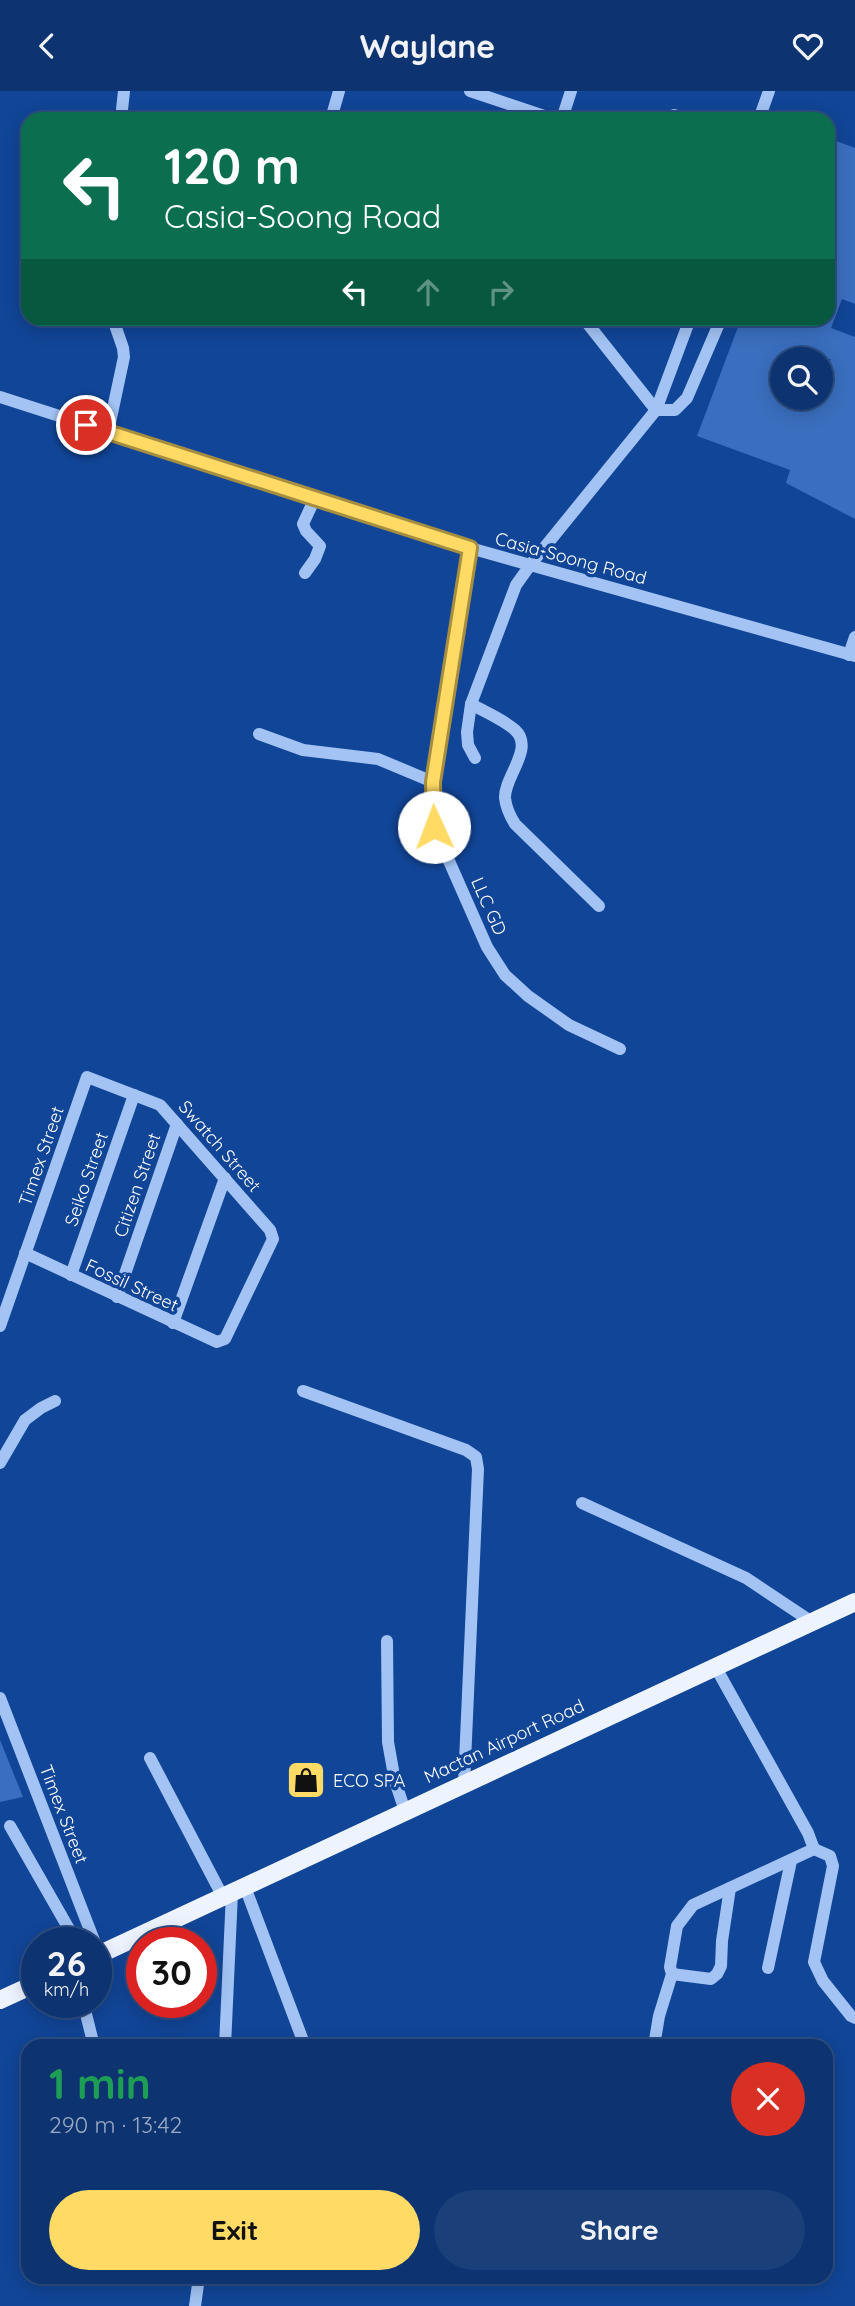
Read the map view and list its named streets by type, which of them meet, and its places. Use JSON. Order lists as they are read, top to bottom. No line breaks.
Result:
{"streets":{"main road":["Mactan Airport Road"],"street":["Casia-Soong Road","LLC GD","Swatch Street","Timex Street","Seiko Street","Citizen Street","Fossil Street"]},"crossings":[["Casia-Soong Road","LLC GD"],["Swatch Street","Timex Street"],["Swatch Street","Seiko Street"],["Swatch Street","Citizen Street"],["Swatch Street","Fossil Street"],["Timex Street","Fossil Street"],["Seiko Street","Fossil Street"],["Citizen Street","Fossil Street"]],"places":{"shop":["ECO SPA"]},"page":{"header":"Waylane","turn":["120 m","Casia-Soong Road"],"speed":"26 km/h","limit":"30","heading":["1 min","290 m · 13:42"],"buttons":["Exit","Share"]}}
